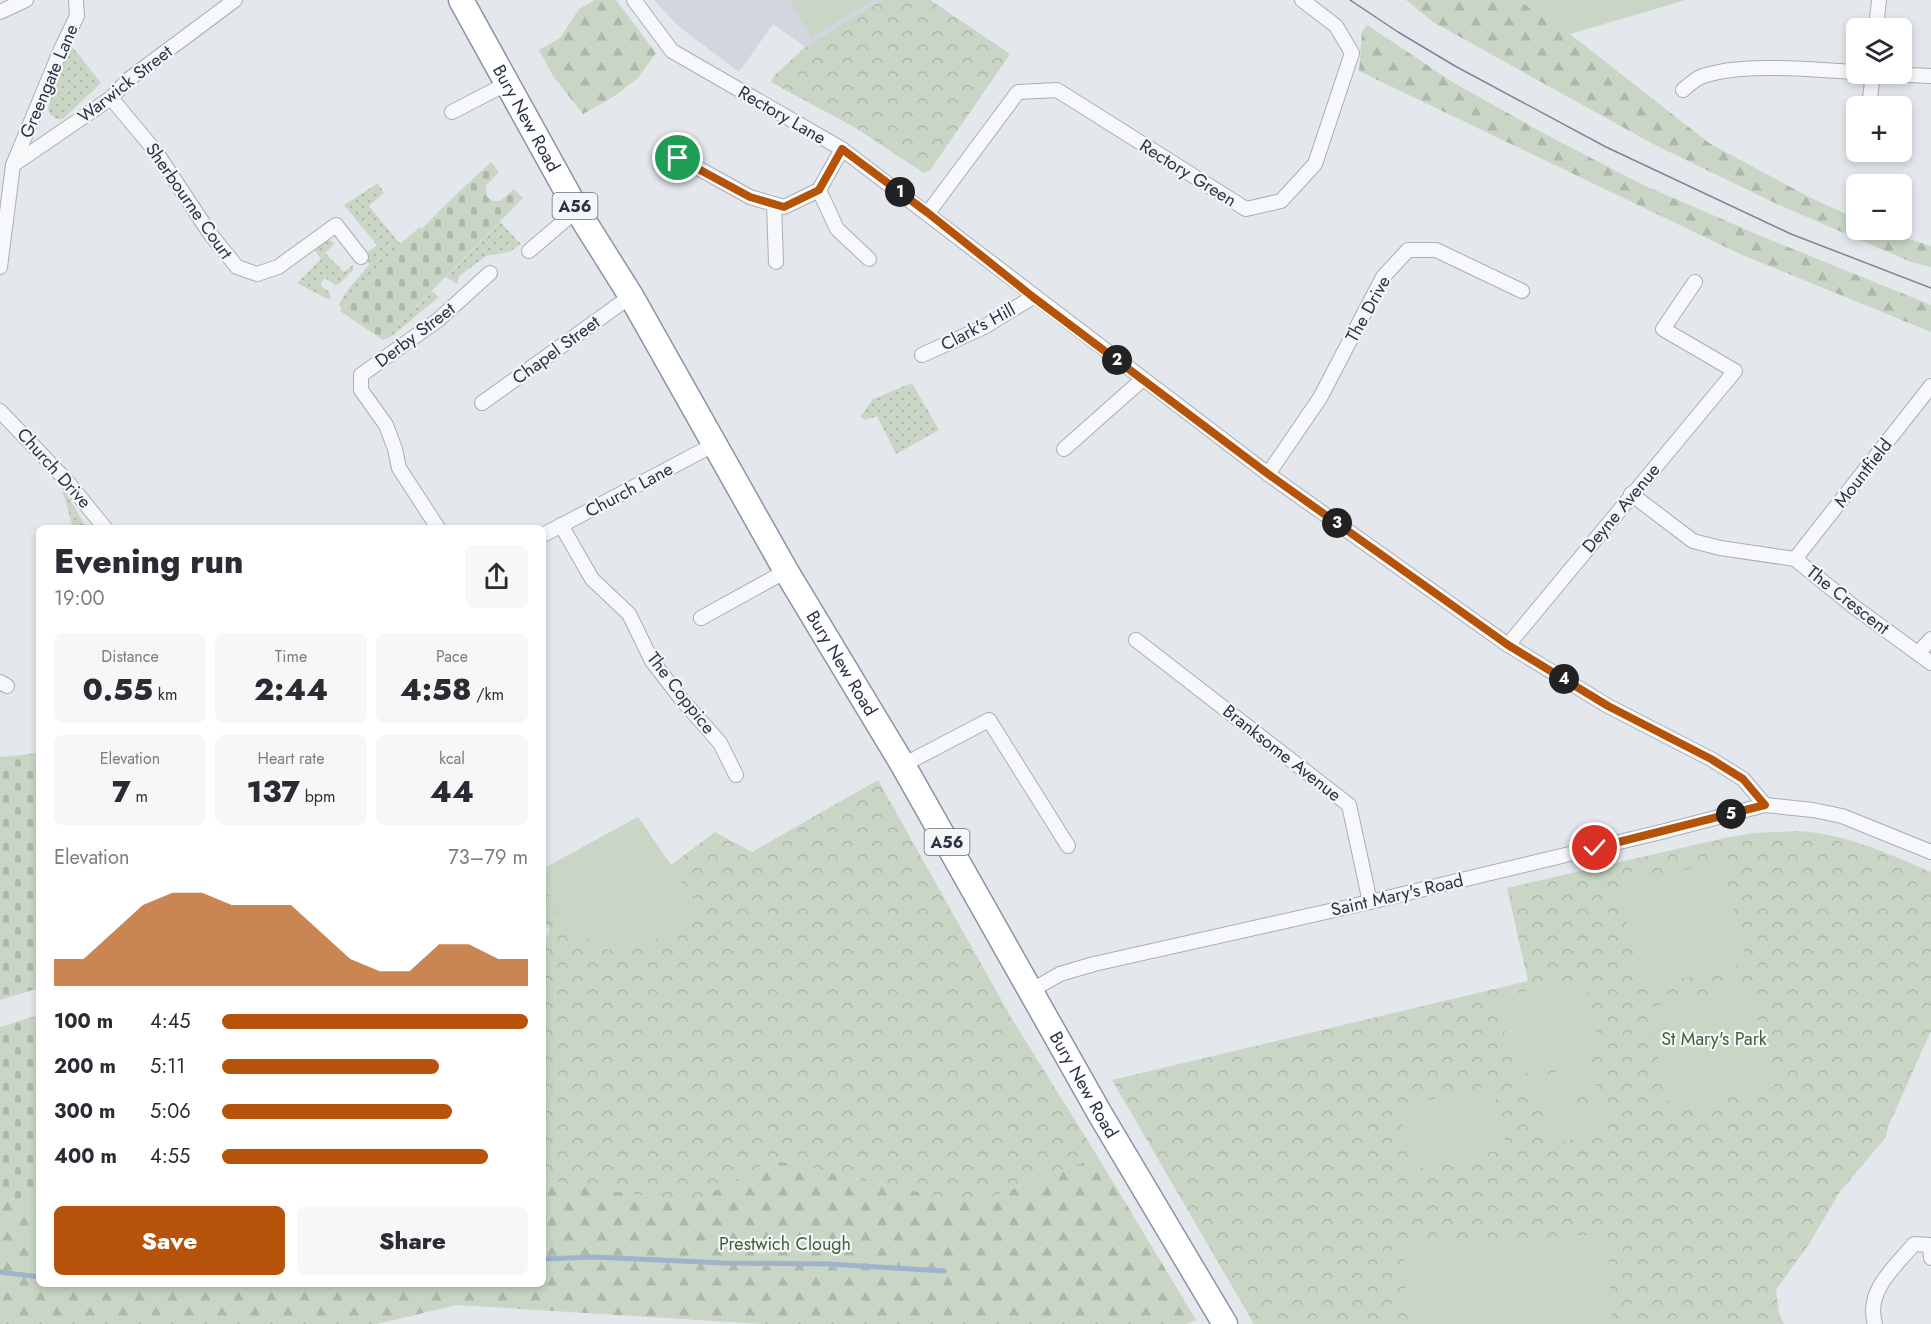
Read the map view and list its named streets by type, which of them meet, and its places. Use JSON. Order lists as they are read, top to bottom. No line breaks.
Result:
{"streets":{"highway":["Bury New Road","A56"],"street":["Greengate Lane","Warwick Street","Rectory Lane","Rectory Green","Sherbourne Court","The Drive","Clark's Hill","Derby Street","Chapel Street","Church Drive","Mountfield","Church Lane","Deyne Avenue","The Crescent","The Coppice","Branksome Avenue","Saint Mary's Road"]},"crossings":[["Greengate Lane","Warwick Street"],["Warwick Street","Sherbourne Court"],["Rectory Lane","Rectory Green"],["Rectory Lane","The Drive"],["Rectory Lane","Clark's Hill"],["Rectory Lane","Deyne Avenue"],["Rectory Lane","Saint Mary's Road"],["Bury New Road","Chapel Street"],["Bury New Road","Church Lane"],["Bury New Road","Saint Mary's Road"],["Mountfield","The Crescent"],["Church Lane","The Coppice"],["Deyne Avenue","The Crescent"],["Branksome Avenue","Saint Mary's Road"]],"parks":["St Mary's Park","Prestwich Clough"],"page":{"map_buttons":["+","−"],"pins":["1","2","3","4","5"],"heading":["Evening run","19:00"],"stats":[["Distance","0.55 km"],["Time","2:44"],["Pace","4:58 /km"],["Elevation","7 m"],["Heart rate","137 bpm"],["kcal","44"]],"chart":["Elevation","73–79 m"],"list":[{"name":"100 m","note":"4:45"},{"name":"200 m","note":"5:11"},{"name":"300 m","note":"5:06"},{"name":"400 m","note":"4:55"}],"buttons":["Save","Share"]}}
